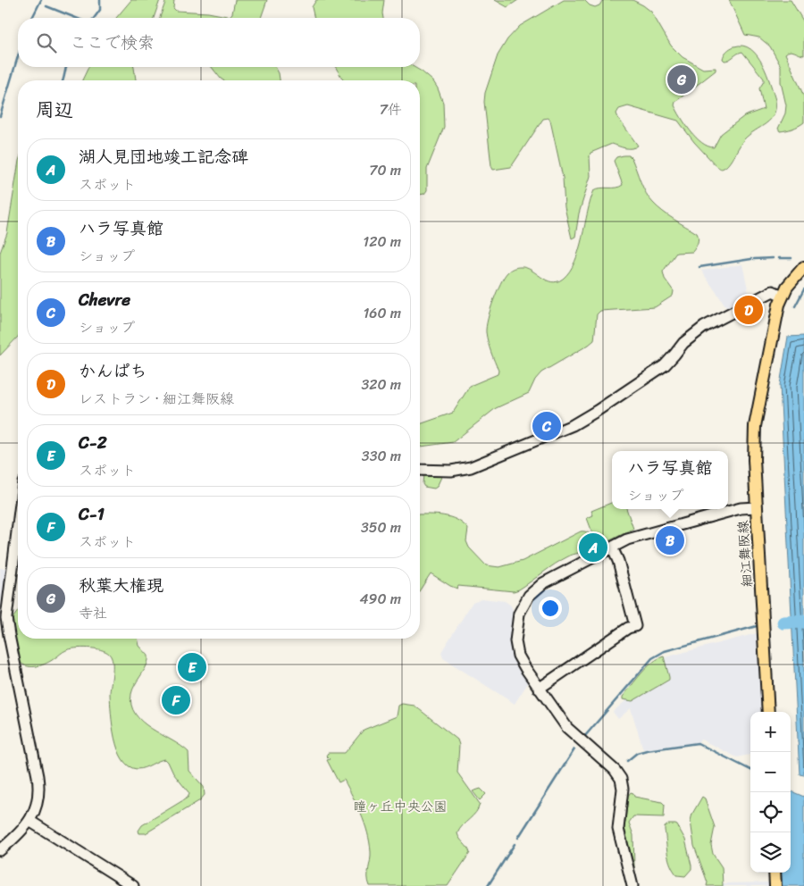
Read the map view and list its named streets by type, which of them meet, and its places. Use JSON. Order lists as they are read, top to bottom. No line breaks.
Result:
{"streets":{"main road":["細江舞阪線"]},"parks":["瞳ヶ丘中央公園"],"page":{"search":"ここで検索","pins":["G","D","C","B","A","E","F"],"heading":["周辺","7件"],"list":[{"mark":"A","name":"湖人見団地竣工記念碑","note":"スポット","value":"70 m"},{"mark":"B","name":"ハラ写真館","note":"ショップ","value":"120 m"},{"mark":"C","name":"Chevre","note":"ショップ","value":"160 m"},{"mark":"D","name":"かんぱち","note":"レストラン · 細江舞阪線","value":"320 m"},{"mark":"E","name":"C-2","note":"スポット","value":"330 m"},{"mark":"F","name":"C-1","note":"スポット","value":"350 m"},{"mark":"G","name":"秋葉大権現","note":"寺社","value":"490 m"}],"popup":["ハラ写真館","ショップ"],"map_buttons":["+","−"]}}
